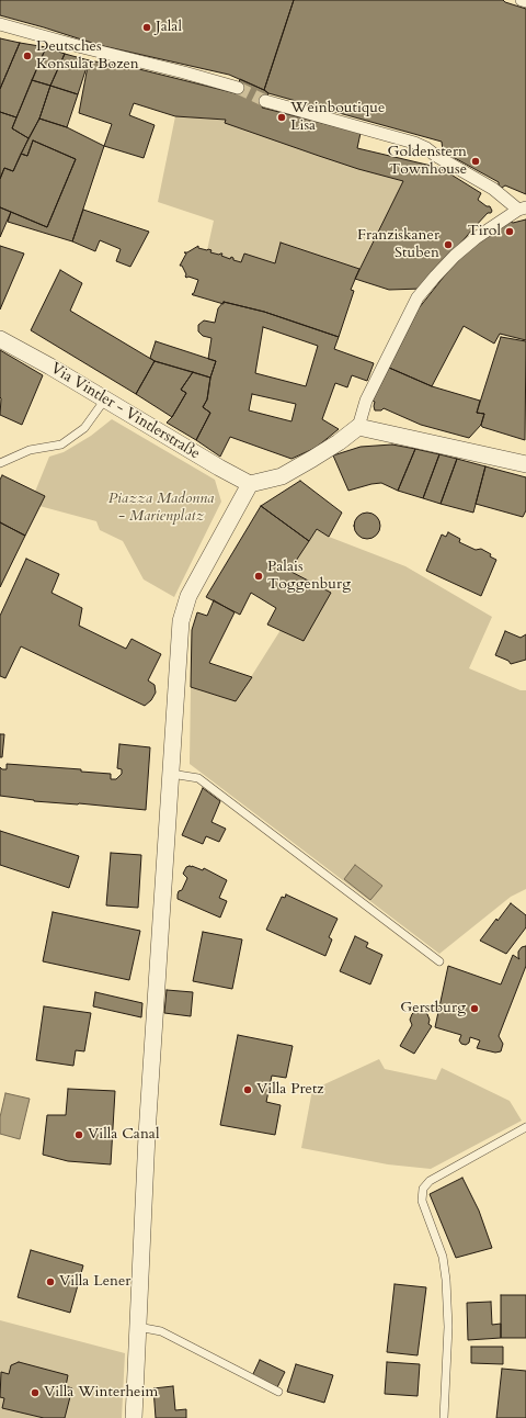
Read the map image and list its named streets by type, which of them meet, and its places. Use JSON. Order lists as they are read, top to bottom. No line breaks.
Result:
{"streets":{"street":["Via Vintler - Vintlerstraße"]},"parks":["Piazza Madonna - Marienplatz"],"places":["Jalal","Deutsches Konsulat Bozen","Weinboutique Lisa","Goldenstern Townhouse","Tirol","Franziskaner Stuben","Palais Toggenburg","Gerstburg","Villa Pretz","Villa Canal","Villa Lener","Villa Winterheim"]}
